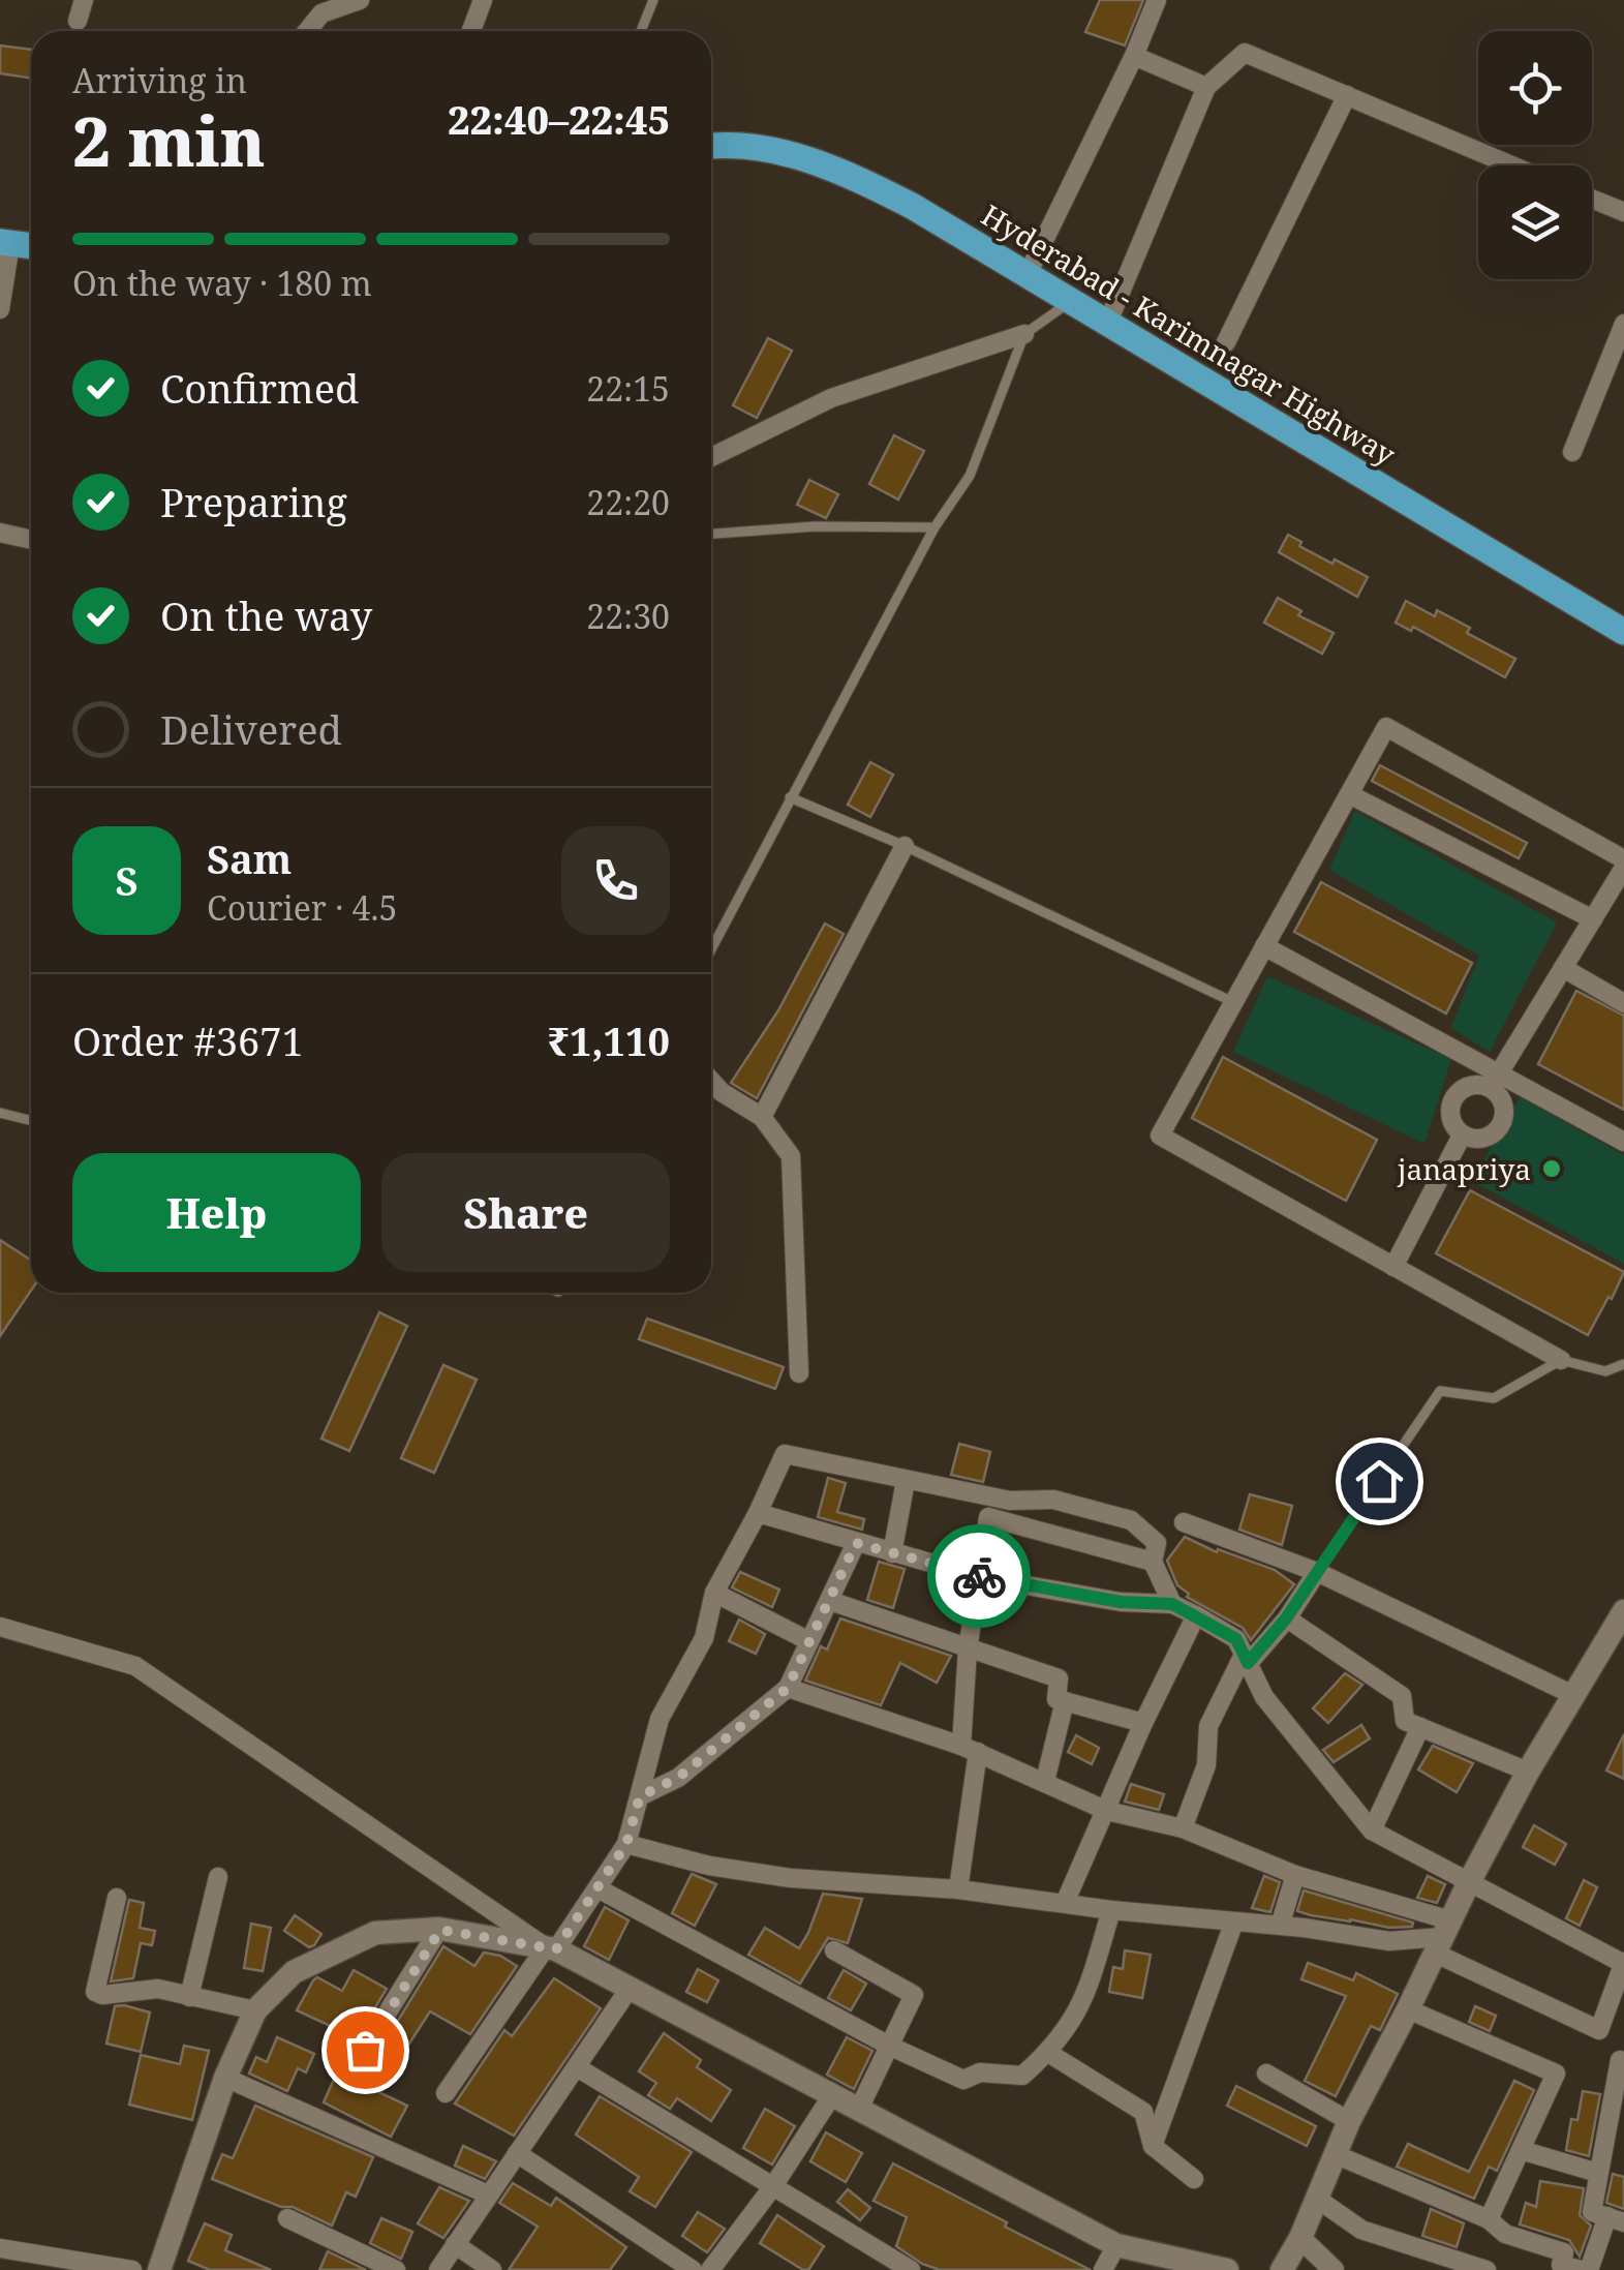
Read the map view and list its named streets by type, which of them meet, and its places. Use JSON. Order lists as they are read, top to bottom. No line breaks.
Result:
{"streets":{"main road":["Hyderabad - Karimnagar Highway"]},"places":["janapriya"],"page":{"heading":["2 min","Arriving in","22:40–22:45"],"panel":["Sam","Courier · 4.5","Order #3671","₹1,110"],"bar":"On the way · 180 m","list":[["Confirmed","22:15"],["Preparing","22:20"],["On the way","22:30"],"Delivered"],"round":"S","buttons":["Help","Share"]}}
